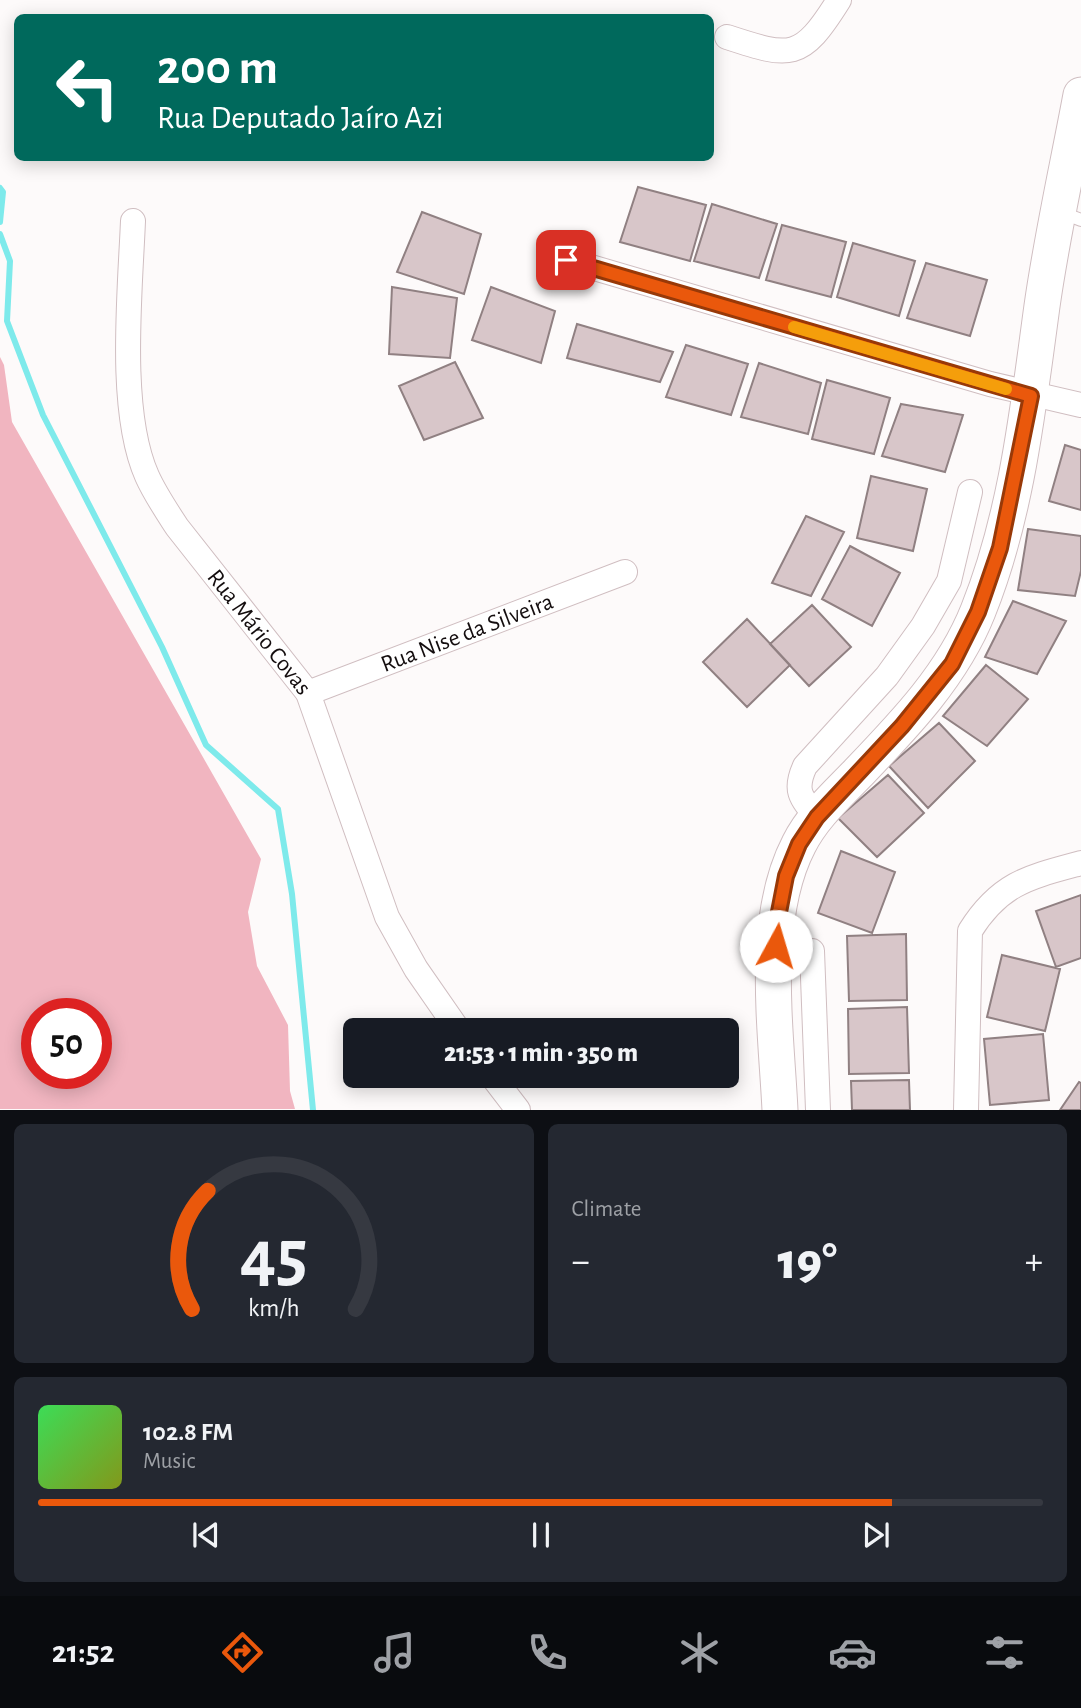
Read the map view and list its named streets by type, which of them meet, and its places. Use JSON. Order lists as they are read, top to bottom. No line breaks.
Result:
{"streets":{"street":["Rua Mário Covas","Rua Nise da Silveira"]},"crossings":[["Rua Mário Covas","Rua Nise da Silveira"]],"page":{"turn":["200 m","Rua Deputado Jaíro Azi"],"limit":"50","trip":"21:53 · 1 min · 350 m","tile":"Climate","heat":["−","19°","+"],"song":["102.8 FM","Music"],"tabs":"21:52","gauge":["45","km/h"]}}
